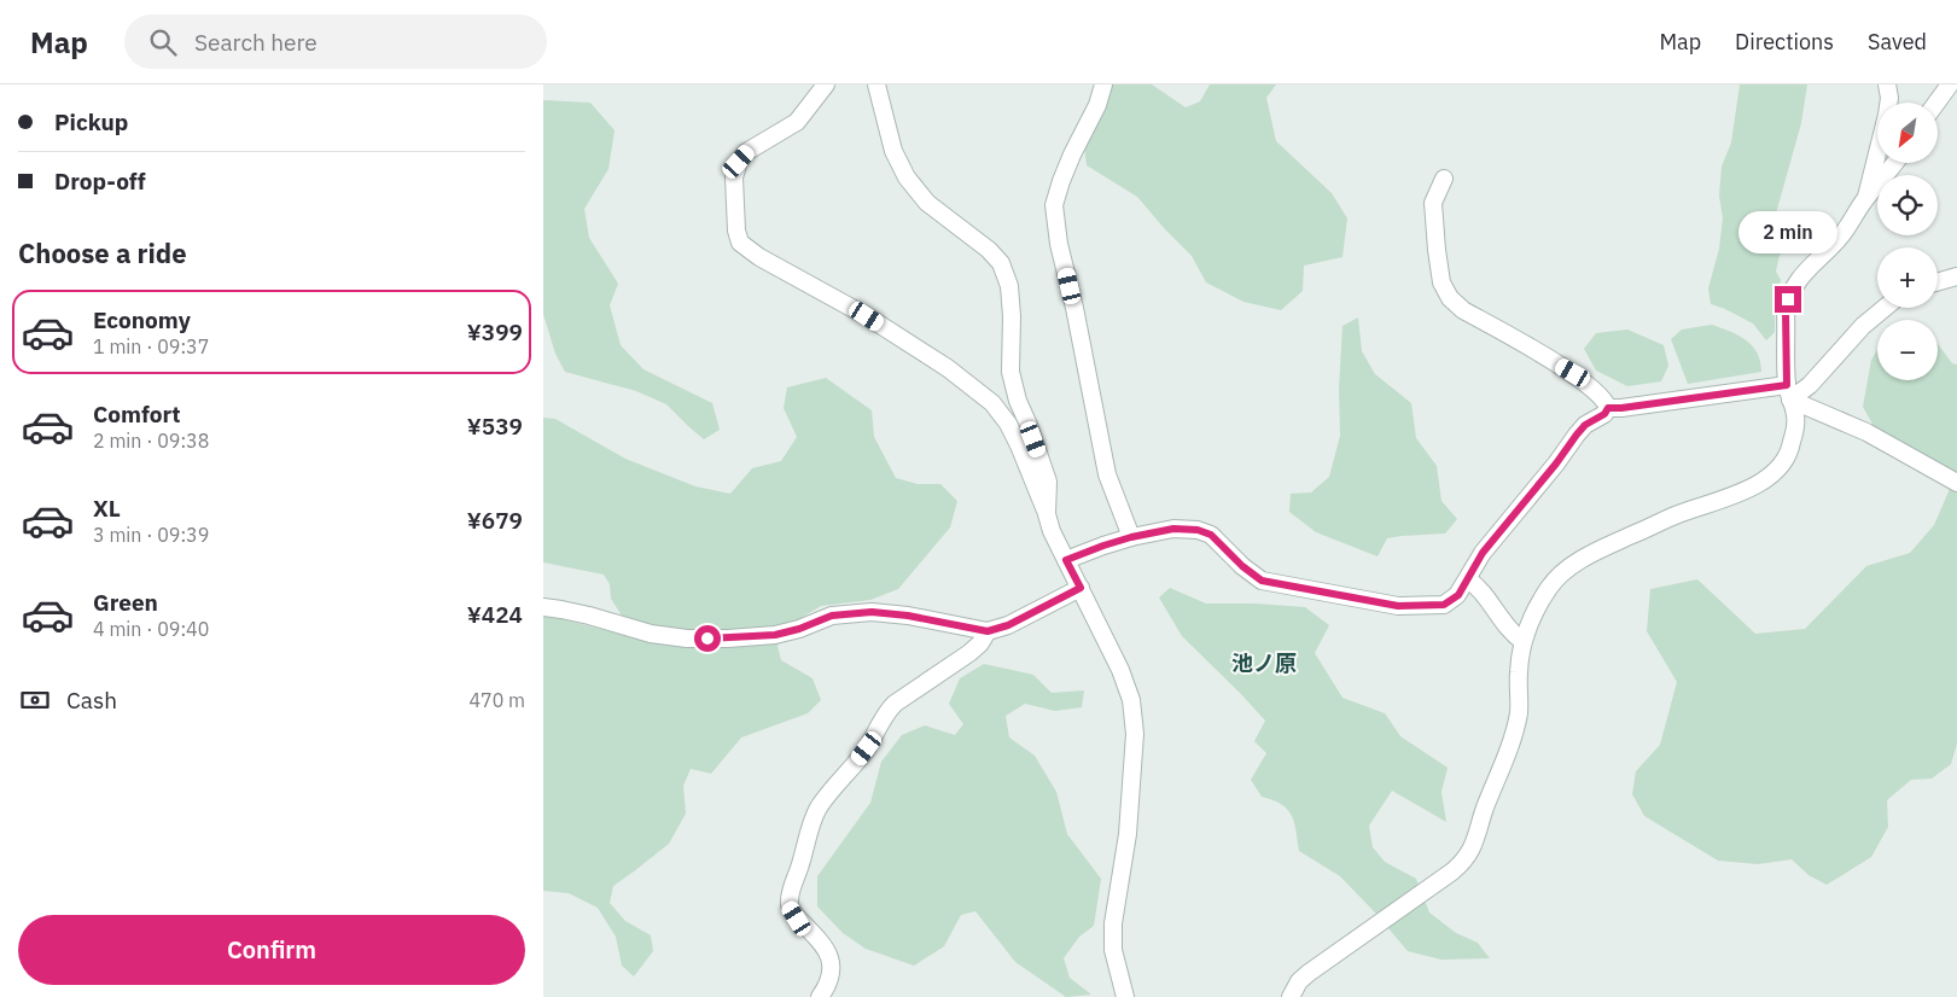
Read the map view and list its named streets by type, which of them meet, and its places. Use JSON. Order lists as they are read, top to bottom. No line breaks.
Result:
{"districts":["池ノ原"],"north":"bottom left","page":{"header":"Map","search":"Search here","nav":["Map","Directions","Saved"],"banner":["Pickup","Drop-off"],"map_buttons":["+","−"],"bubble":"2 min","heading":"Choose a ride","list":[{"name":"Economy","note":"1 min · 09:37","value":"¥399"},{"name":"Comfort","note":"2 min · 09:38","value":"¥539"},{"name":"XL","note":"3 min · 09:39","value":"¥679"},{"name":"Green","note":"4 min · 09:40","value":"¥424"}],"pay":["Cash","470 m"],"buttons":"Confirm"}}
